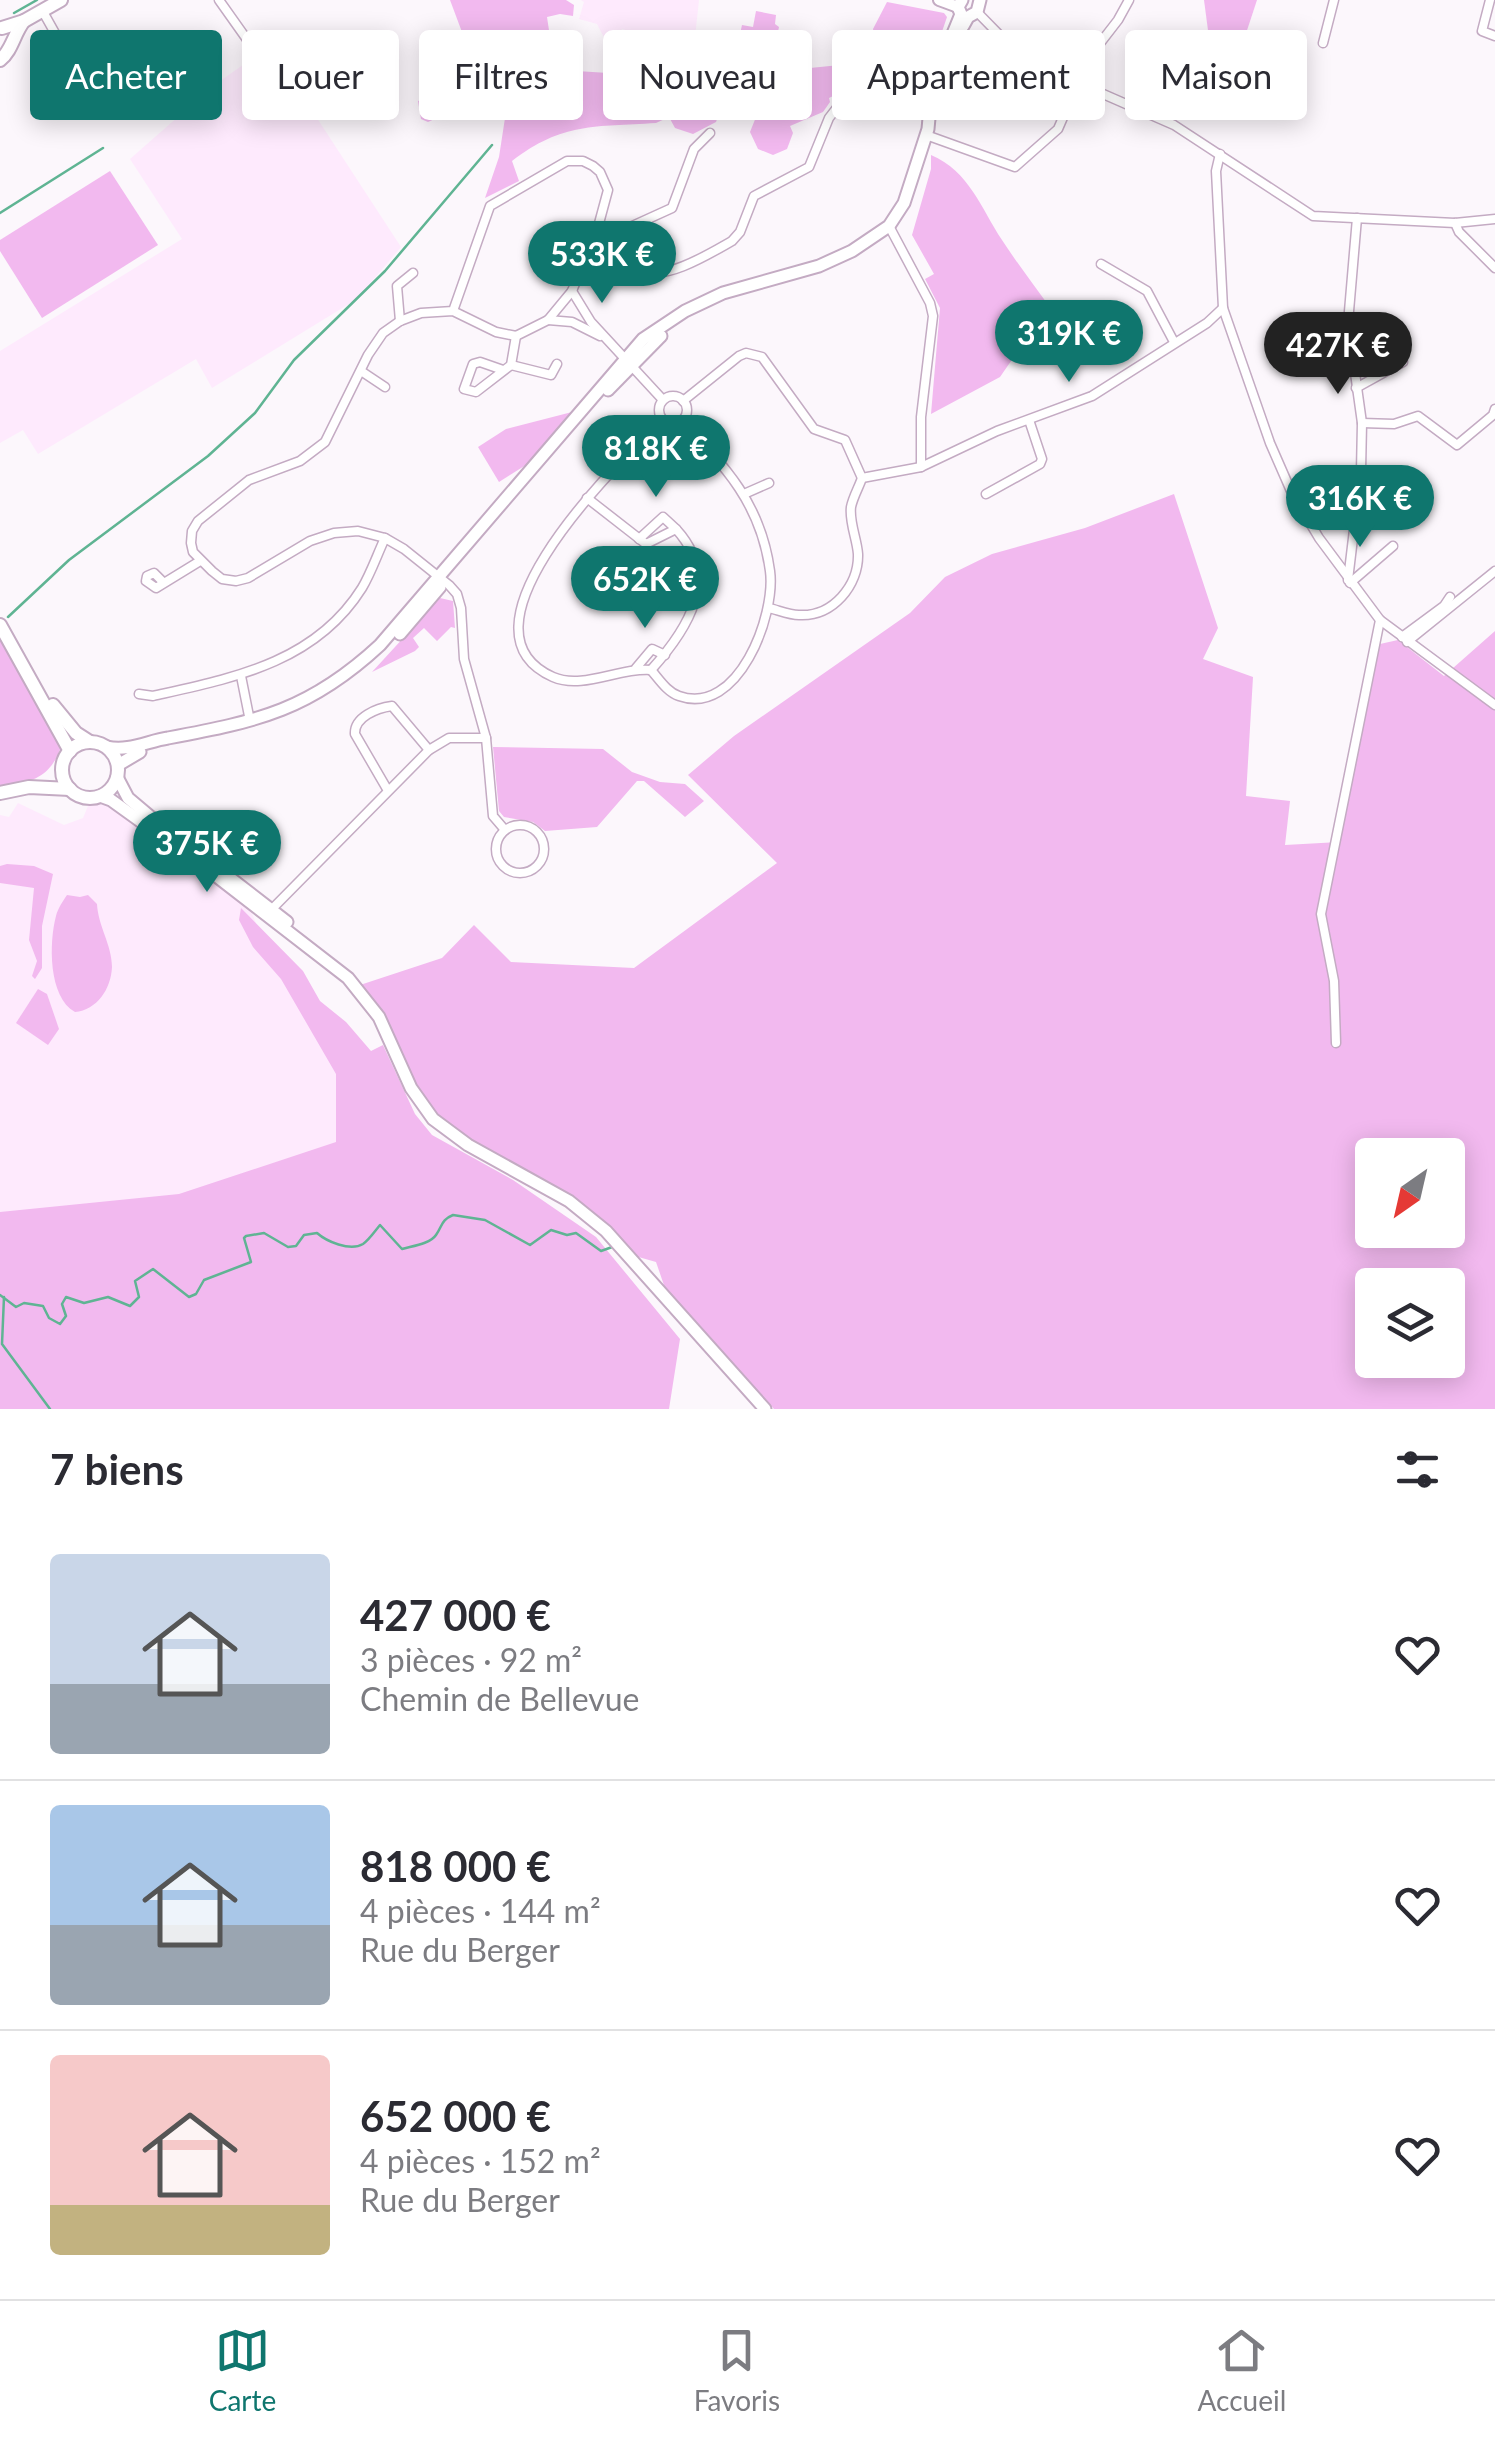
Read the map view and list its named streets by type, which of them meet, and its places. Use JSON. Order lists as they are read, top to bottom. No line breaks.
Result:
{"north":"bottom left","page":{"chip":["Acheter","Louer","Filtres","Nouveau","Appartement","Maison"],"price":["533K €","319K €","427K €","818K €","316K €","652K €","375K €"],"heading":"7 biens","list":[{"name":"427 000 €","note":"3 pièces · 92 m² · Chemin de Bellevue"},{"name":"818 000 €","note":"4 pièces · 144 m² · Rue du Berger"},{"name":"652 000 €","note":"4 pièces · 152 m² · Rue du Berger"}],"tabs":["Carte","Favoris","Accueil"]}}
